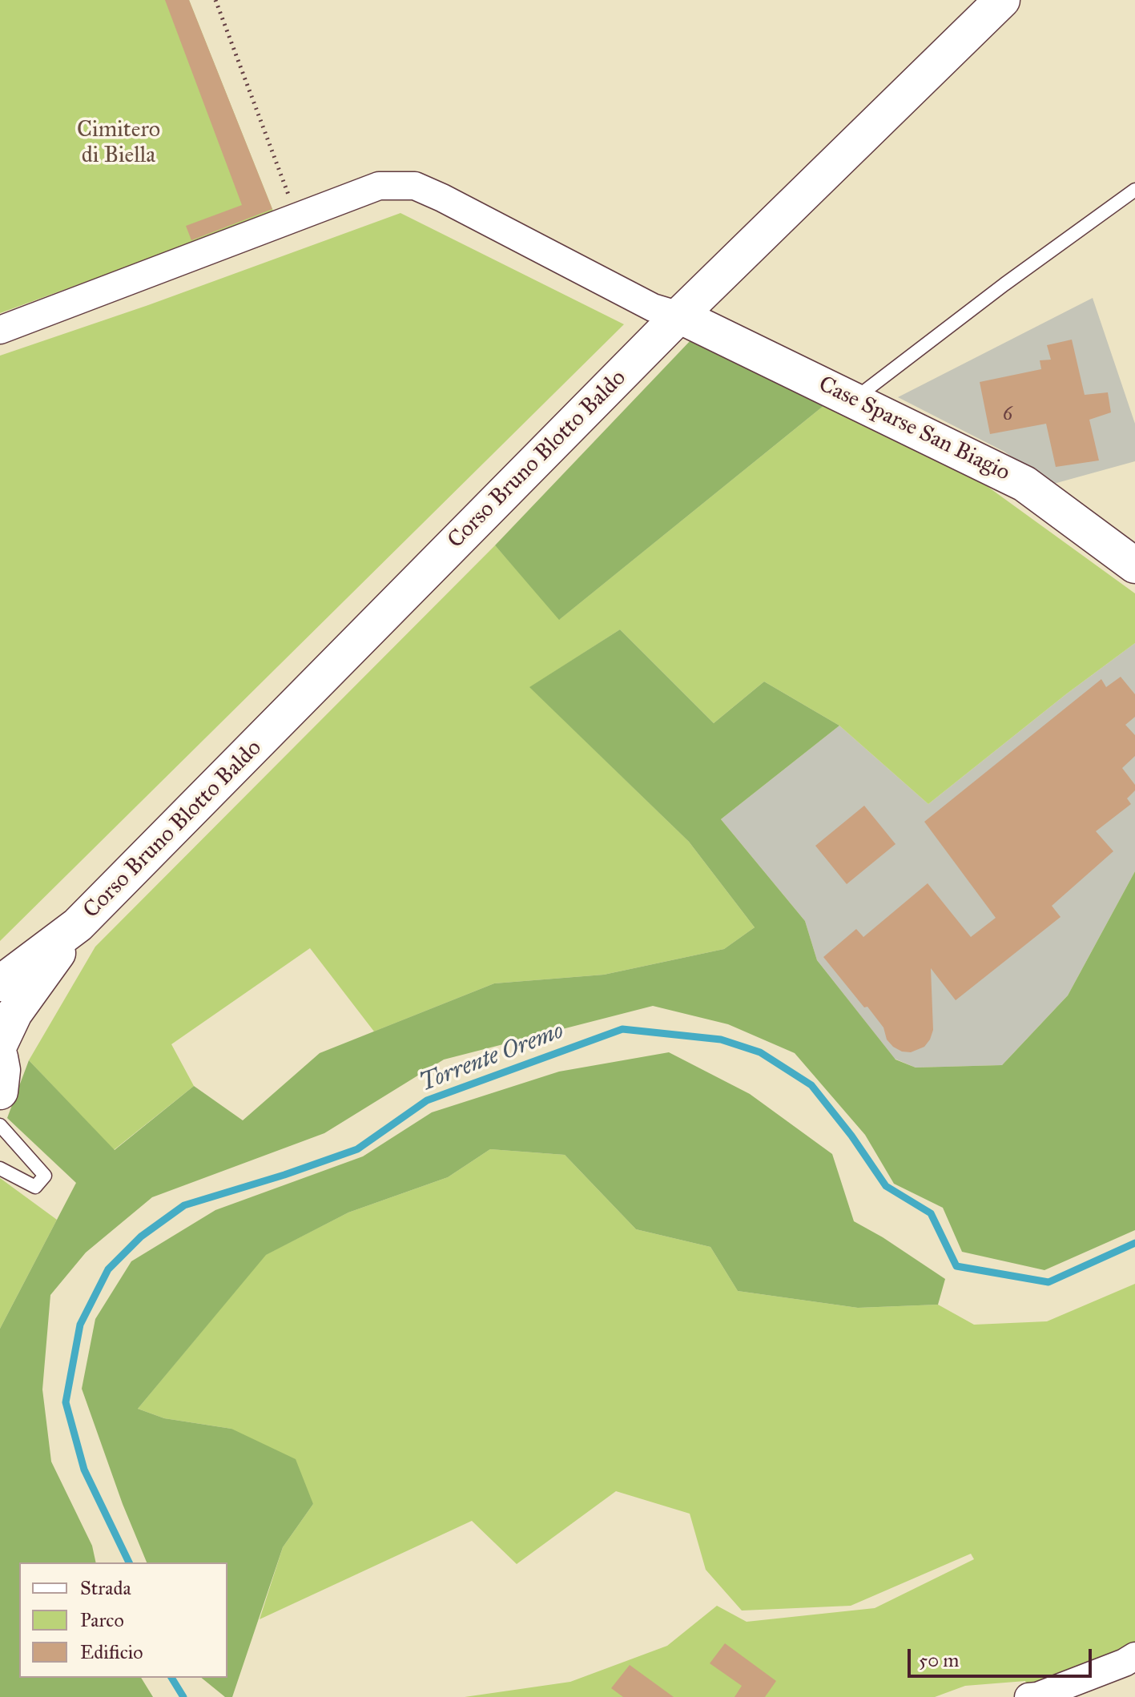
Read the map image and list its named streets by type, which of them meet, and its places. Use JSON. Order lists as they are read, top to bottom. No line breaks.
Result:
{"streets":{"main road":["Case Sparse San Biagio","Corso Bruno Blotto Baldo"]},"crossings":[["Case Sparse San Biagio","Corso Bruno Blotto Baldo"]],"water":["Torrente Oremo"],"parks":["Cimitero di Biella"],"house_numbers":["6"],"legend":["Strada","Parco","Edificio"],"scale_bar":"50 m"}
